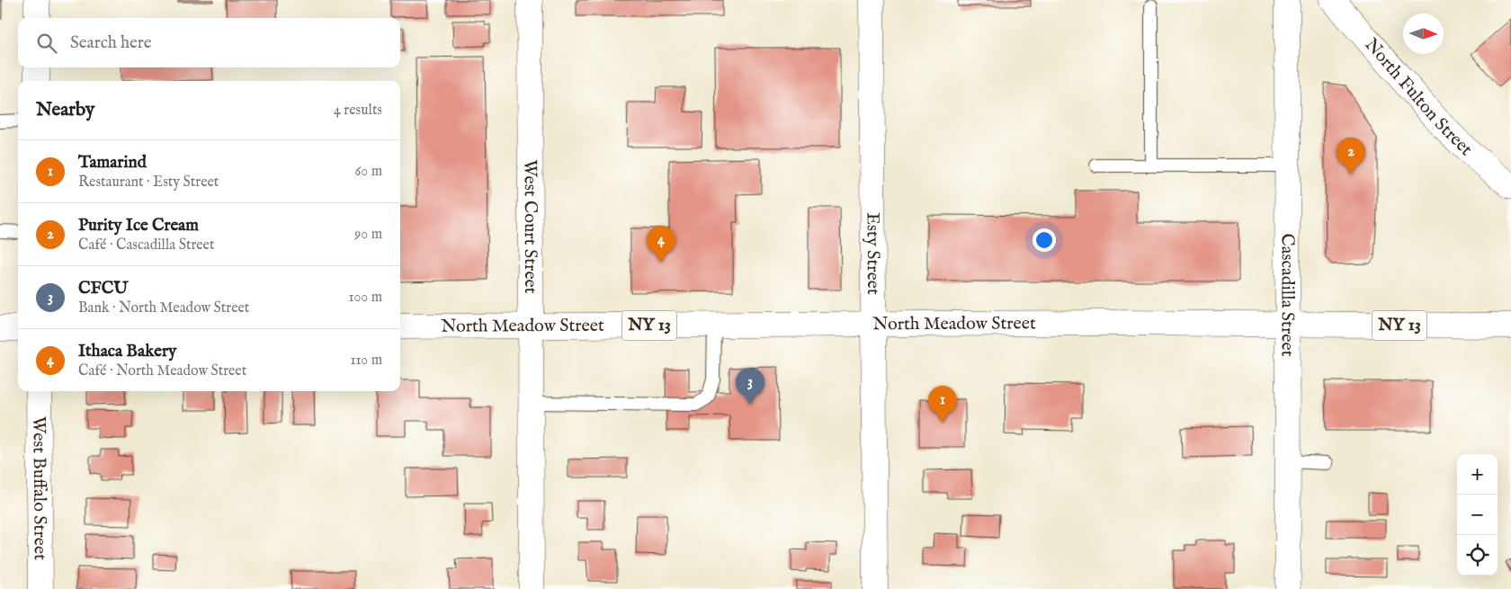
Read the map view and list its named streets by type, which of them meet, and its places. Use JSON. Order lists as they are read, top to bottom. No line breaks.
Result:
{"streets":{"main road":["North Fulton Street","West Court Street","Esty Street","Cascadilla Street","North Meadow Street","NY 13","West Buffalo Street"]},"crossings":[["West Court Street","North Meadow Street"],["Esty Street","North Meadow Street"],["Cascadilla Street","North Meadow Street"]],"north":"right","page":{"search":"Search here","heading":["Nearby","4 results"],"pins":["2","4","3","1"],"list":[{"mark":"1","name":"Tamarind","note":"Restaurant · Esty Street","value":"60 m"},{"mark":"2","name":"Purity Ice Cream","note":"Café · Cascadilla Street","value":"90 m"},{"mark":"3","name":"CFCU","note":"Bank · North Meadow Street","value":"100 m"},{"mark":"4","name":"Ithaca Bakery","note":"Café · North Meadow Street","value":"110 m"}],"map_buttons":["+","−"]}}
